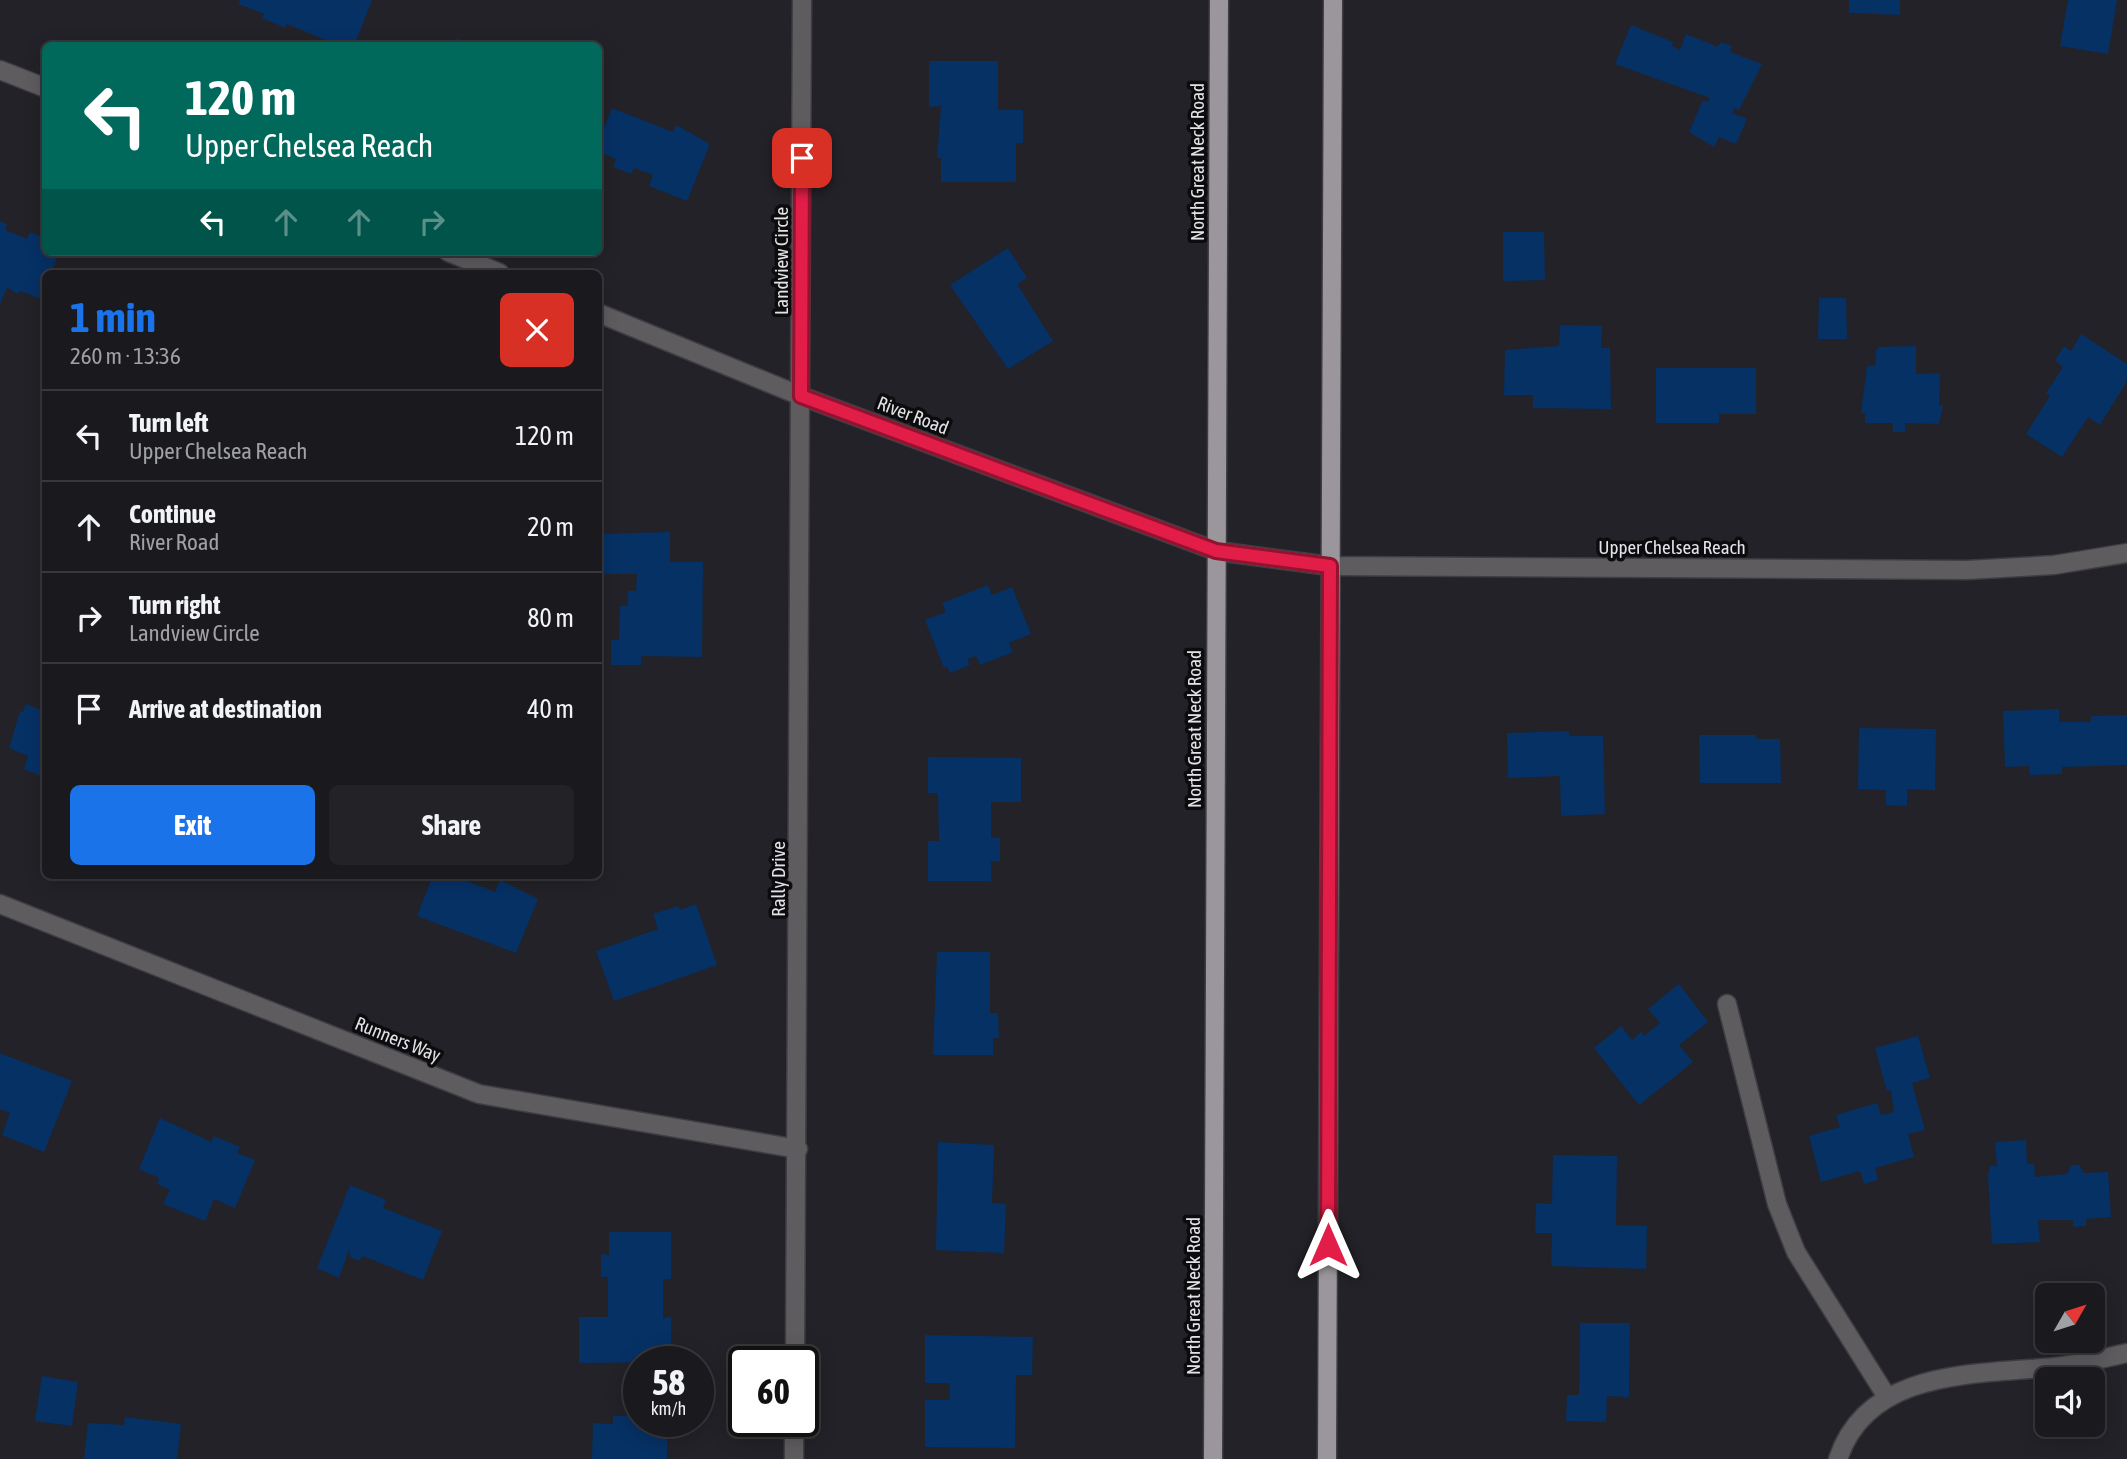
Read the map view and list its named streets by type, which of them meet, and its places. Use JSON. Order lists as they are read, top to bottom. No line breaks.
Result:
{"streets":{"main road":["North Great Neck Road"],"street":["Landview Circle","River Road","Upper Chelsea Reach","Rally Drive","Runners Way"]},"crossings":[["North Great Neck Road","River Road"],["North Great Neck Road","Upper Chelsea Reach"],["Landview Circle","River Road"],["Landview Circle","Rally Drive"],["River Road","Upper Chelsea Reach"],["River Road","Rally Drive"],["Rally Drive","Runners Way"]],"north":"top right","page":{"turn":["120 m","Upper Chelsea Reach"],"heading":["1 min","260 m · 13:36"],"list":[{"name":"Turn left","note":"Upper Chelsea Reach","value":"120 m"},{"name":"Continue","note":"River Road","value":"20 m"},{"name":"Turn right","note":"Landview Circle","value":"80 m"},{"name":"Arrive at destination","value":"40 m"}],"buttons":["Exit","Share"],"speed":"58 km/h","limit":"60"}}
